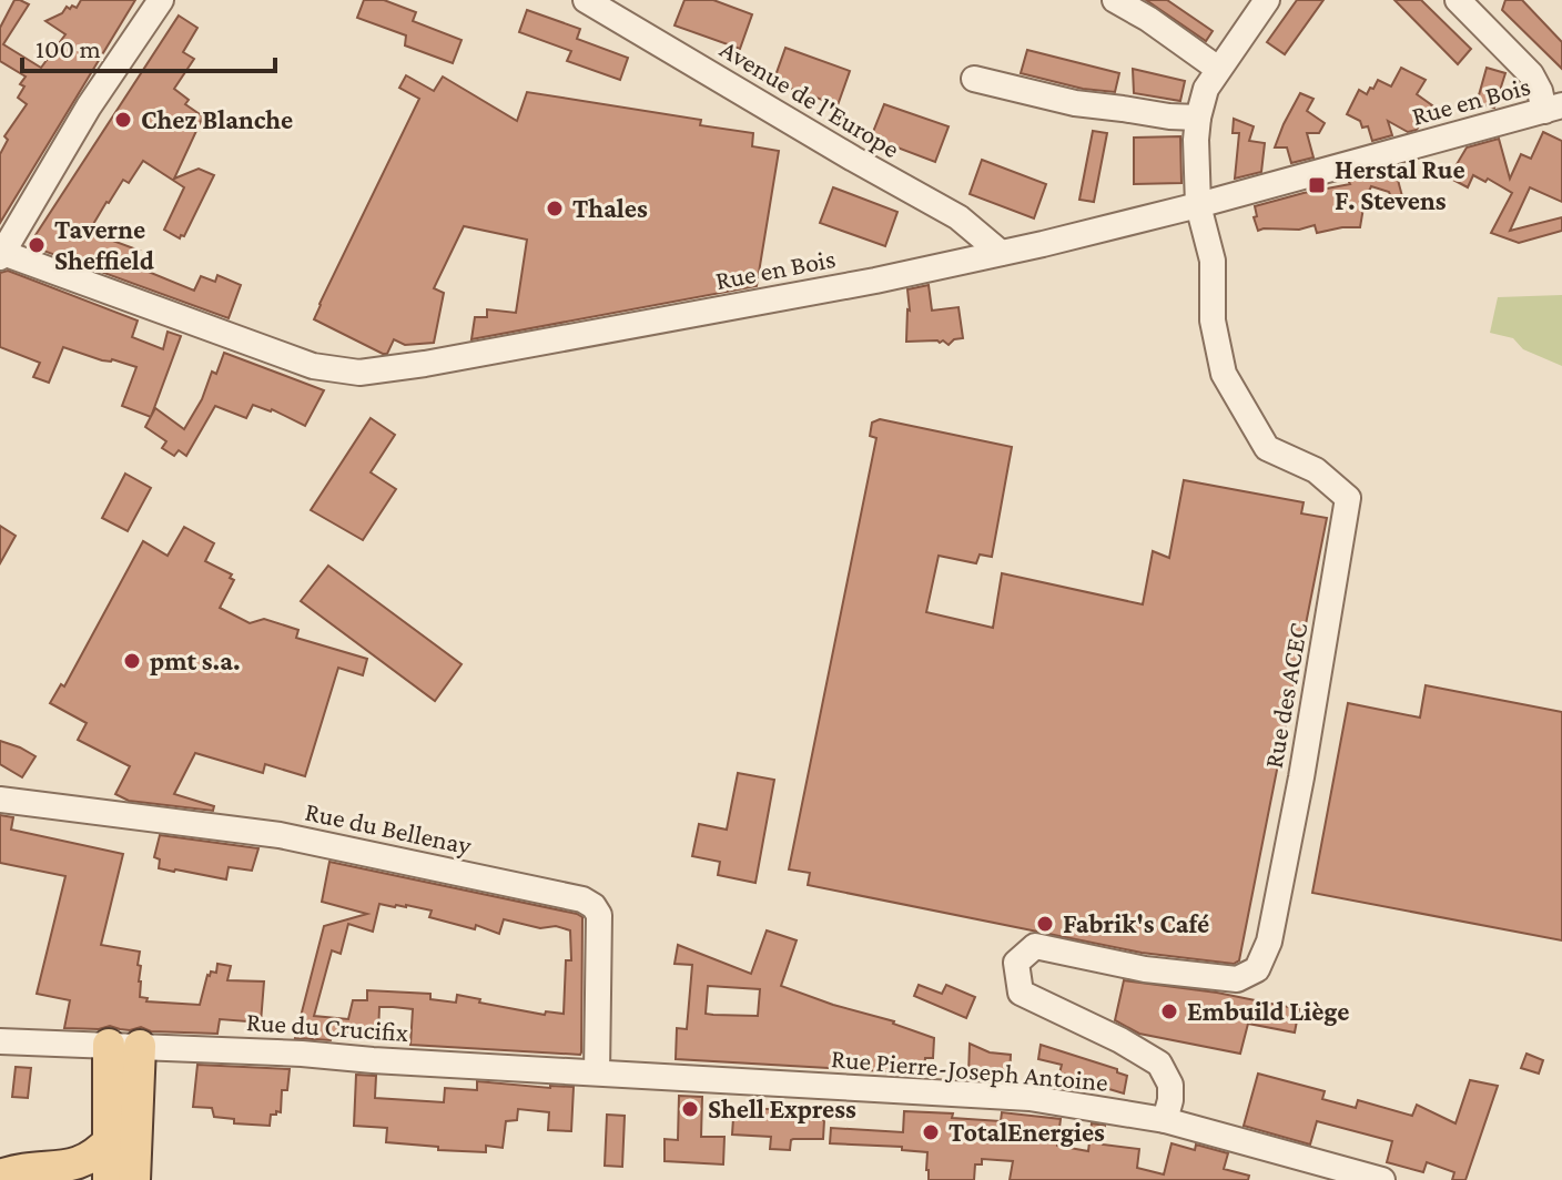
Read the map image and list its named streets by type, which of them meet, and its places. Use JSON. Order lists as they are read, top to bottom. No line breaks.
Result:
{"streets":{"street":["Avenue de l'Europe","Rue en Bois","Rue des ACEC","Rue du Bellenay","Rue du Crucifix","Rue Pierre-Joseph Antoine"]},"crossings":[["Avenue de l'Europe","Rue en Bois"],["Rue en Bois","Rue des ACEC"],["Rue des ACEC","Rue Pierre-Joseph Antoine"],["Rue du Bellenay","Rue du Crucifix"],["Rue du Crucifix","Rue Pierre-Joseph Antoine"]],"places":{"other":["Chez Blanche","Thales","Taverne Sheffield","pmt s.a.","Fabrik's Café","Embuild Liège","Shell Express","TotalEnergies"],"transit":["Herstal Rue F. Stevens"]},"scale_bar":"100 m"}
